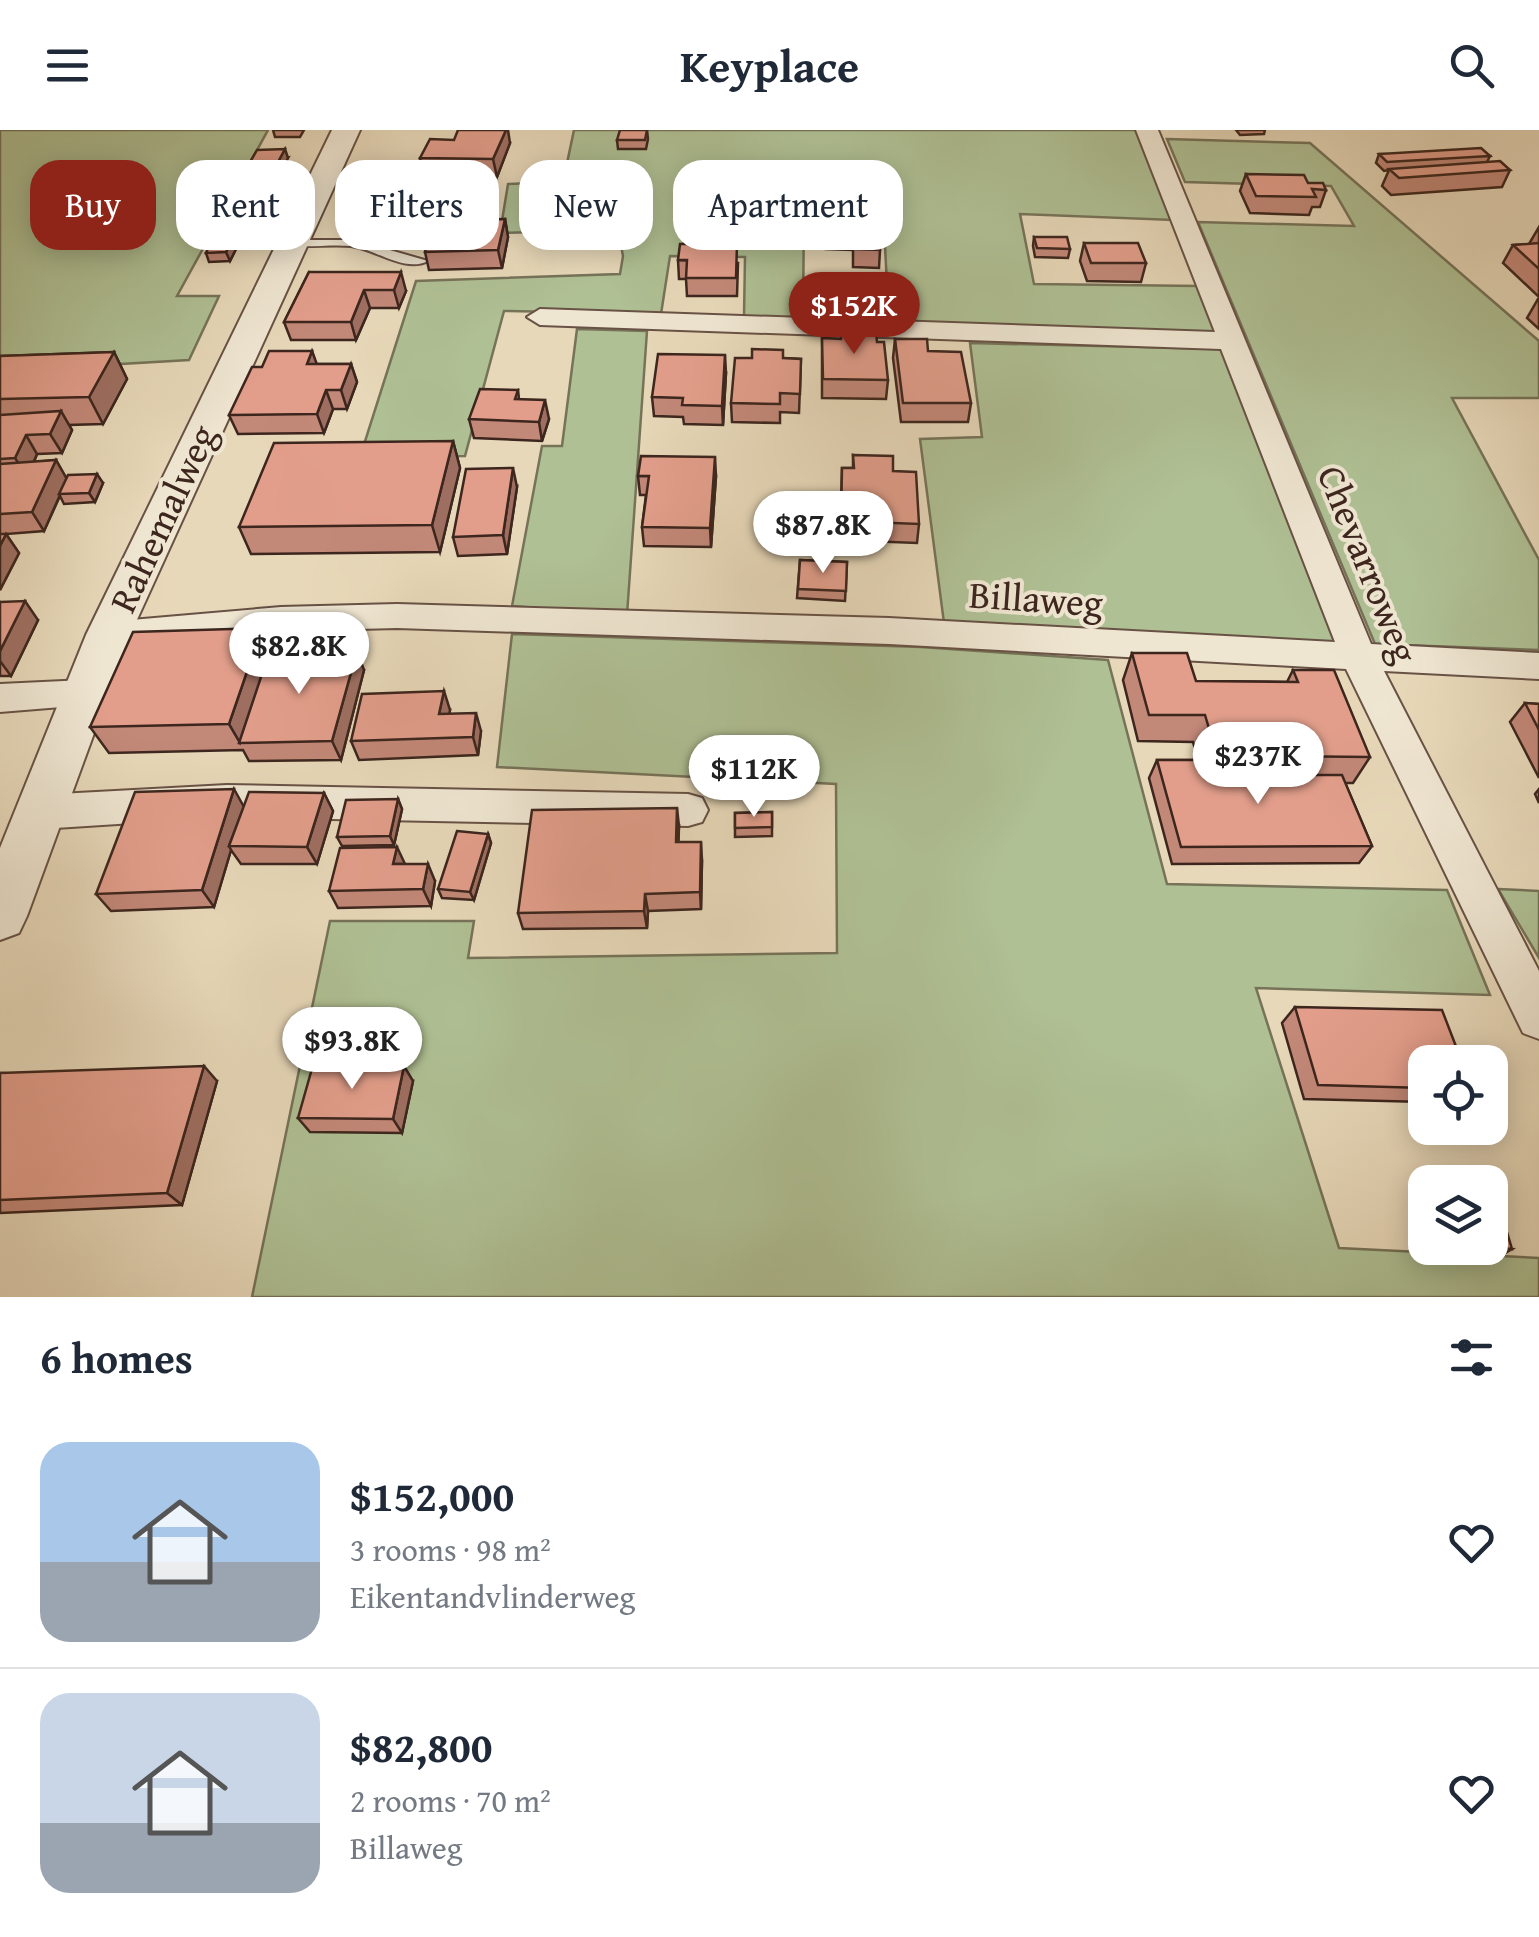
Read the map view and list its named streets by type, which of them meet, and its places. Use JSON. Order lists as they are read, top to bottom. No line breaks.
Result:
{"streets":{"street":["Rahemalweg","Chevarroweg","Billaweg"]},"crossings":[["Rahemalweg","Billaweg"],["Chevarroweg","Billaweg"]],"page":{"header":"Keyplace","chip":["Buy","Rent","Filters","New","Apartment"],"price":["$152K","$87.8K","$82.8K","$237K","$112K","$93.8K"],"heading":"6 homes","list":[{"name":"$152,000","note":"3 rooms · 98 m² · Eikentandvlinderweg"},{"name":"$82,800","note":"2 rooms · 70 m² · Billaweg"}]}}
